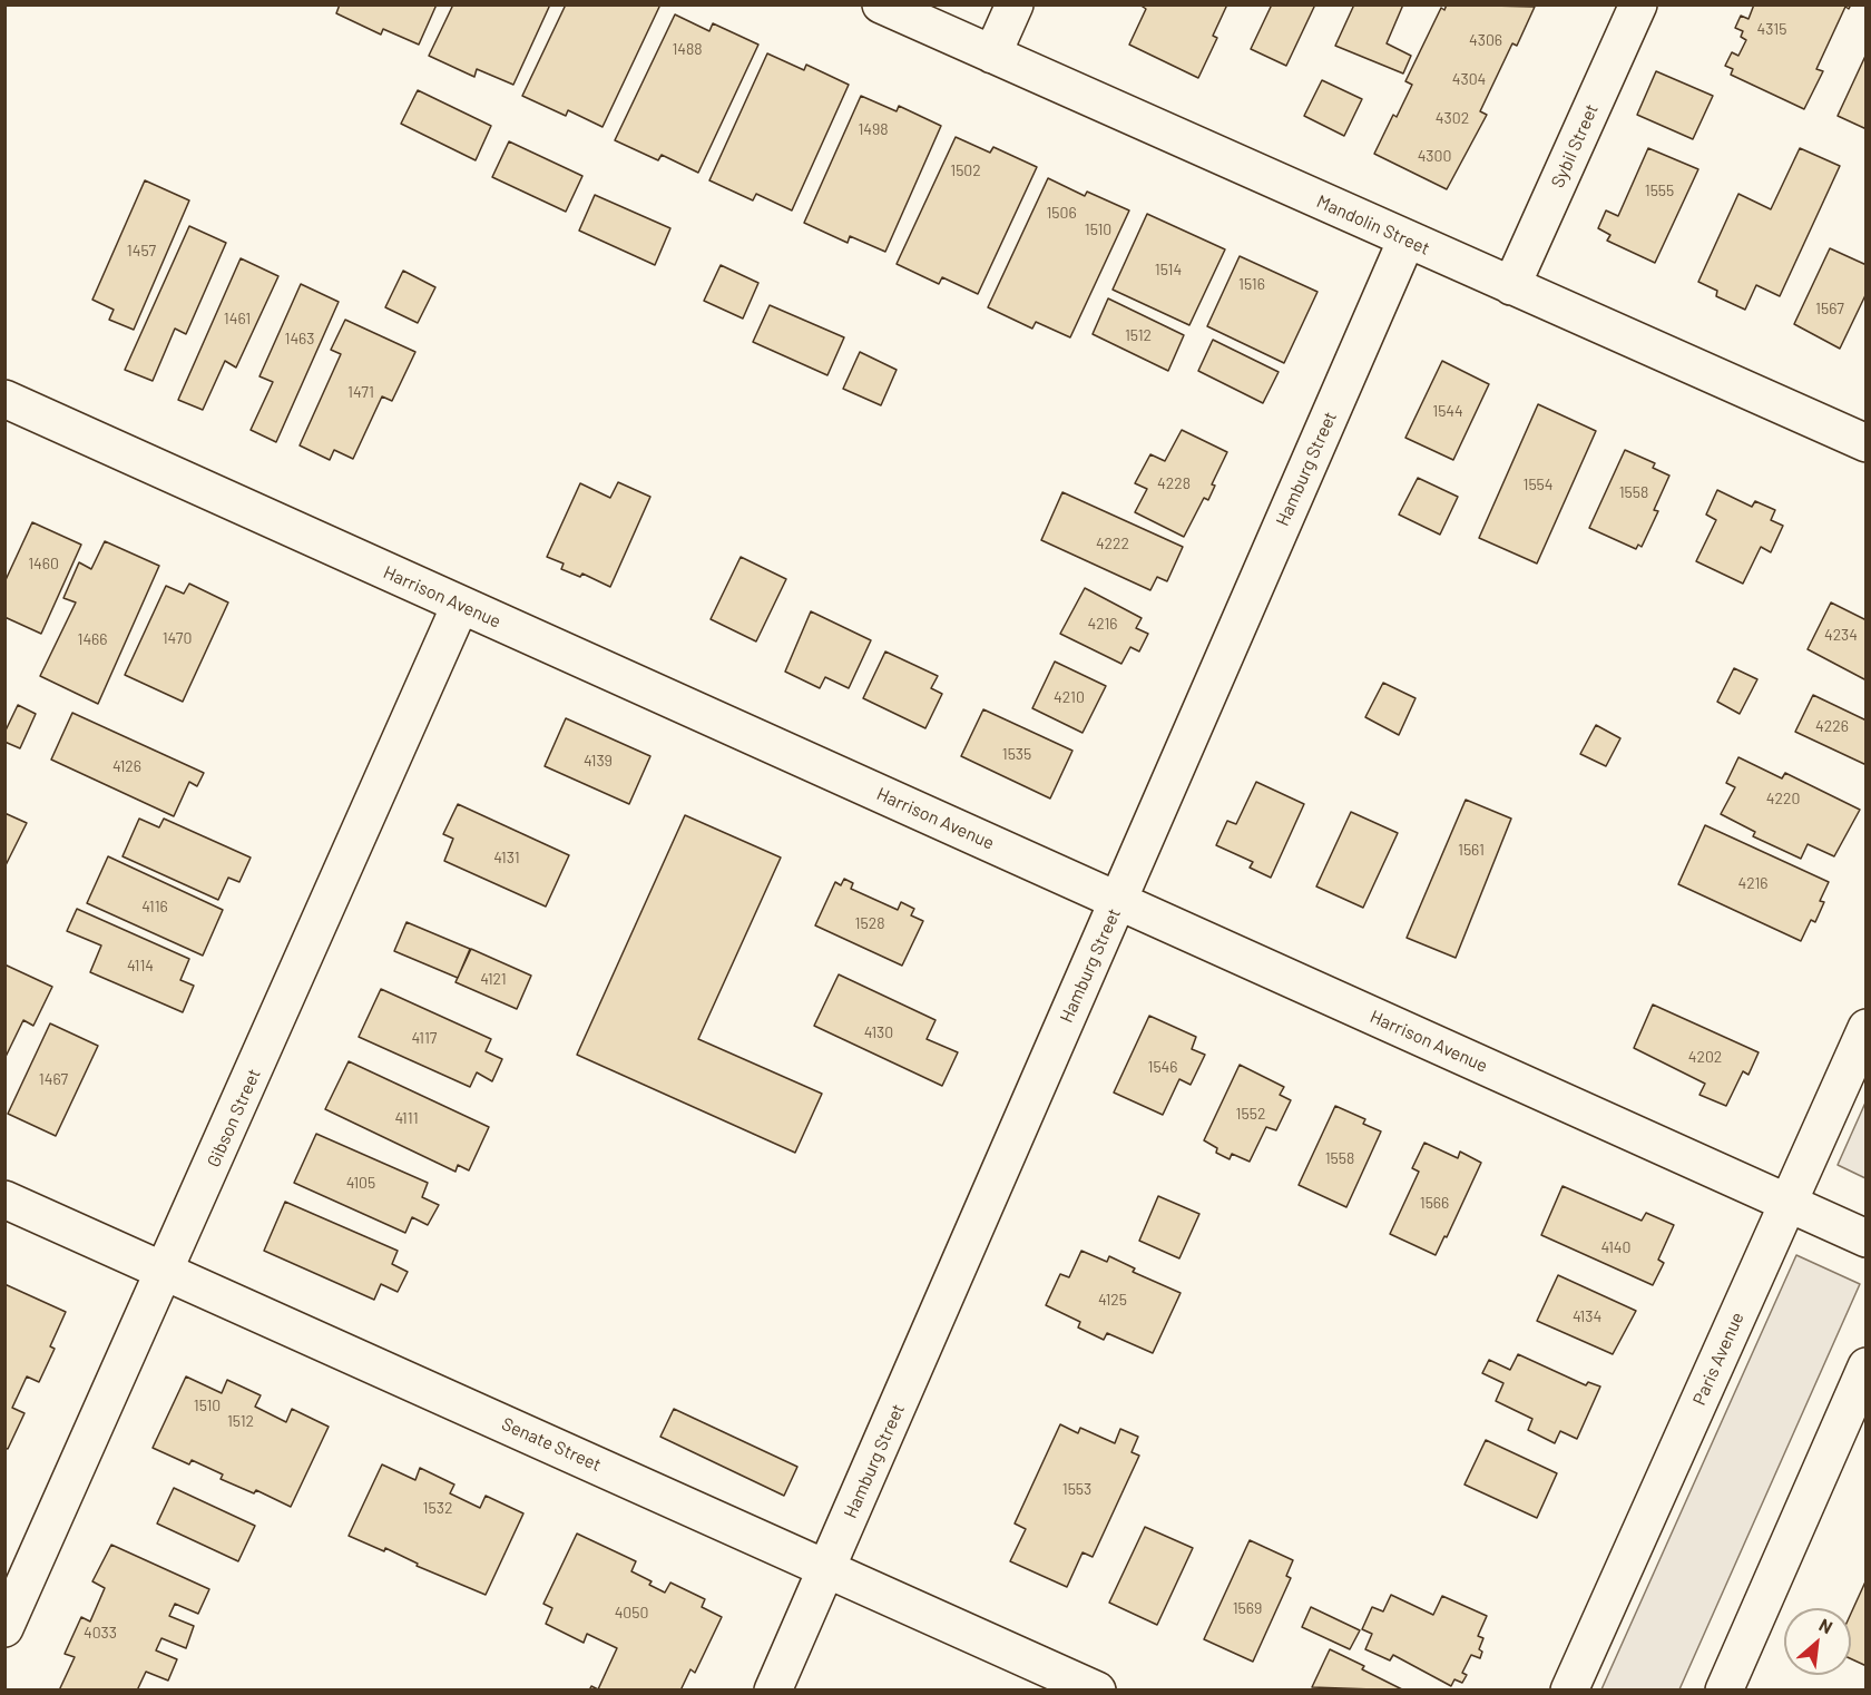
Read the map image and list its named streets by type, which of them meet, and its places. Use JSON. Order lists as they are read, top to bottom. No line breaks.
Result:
{"streets":{"street":["Sybil Street","Mandolin Street","Hamburg Street","Harrison Avenue","Gibson Street","Paris Avenue","Senate Street"]},"crossings":[["Sybil Street","Mandolin Street"],["Mandolin Street","Hamburg Street"],["Hamburg Street","Harrison Avenue"],["Hamburg Street","Senate Street"],["Harrison Avenue","Gibson Street"],["Harrison Avenue","Paris Avenue"],["Gibson Street","Senate Street"]],"house_numbers":["4315","4306","1488","4304","4302","1498","4300","1502","1555","1506","1510","1457","1514","1516","1567","1461","1512","1463","1471","1544","4228","1554","1558","4222","1460","4216","4234","1470","1466","4210","4226","1535","4139","4126","4220","1561","4131","4216","4116","1528","4114","4121","4130","4117","4202","1546","1467","1552","4111","1558","4105","1566","4140","4125","4134","1510","1512","1553","1532","1569","4050","4033"],"north":"top right"}
